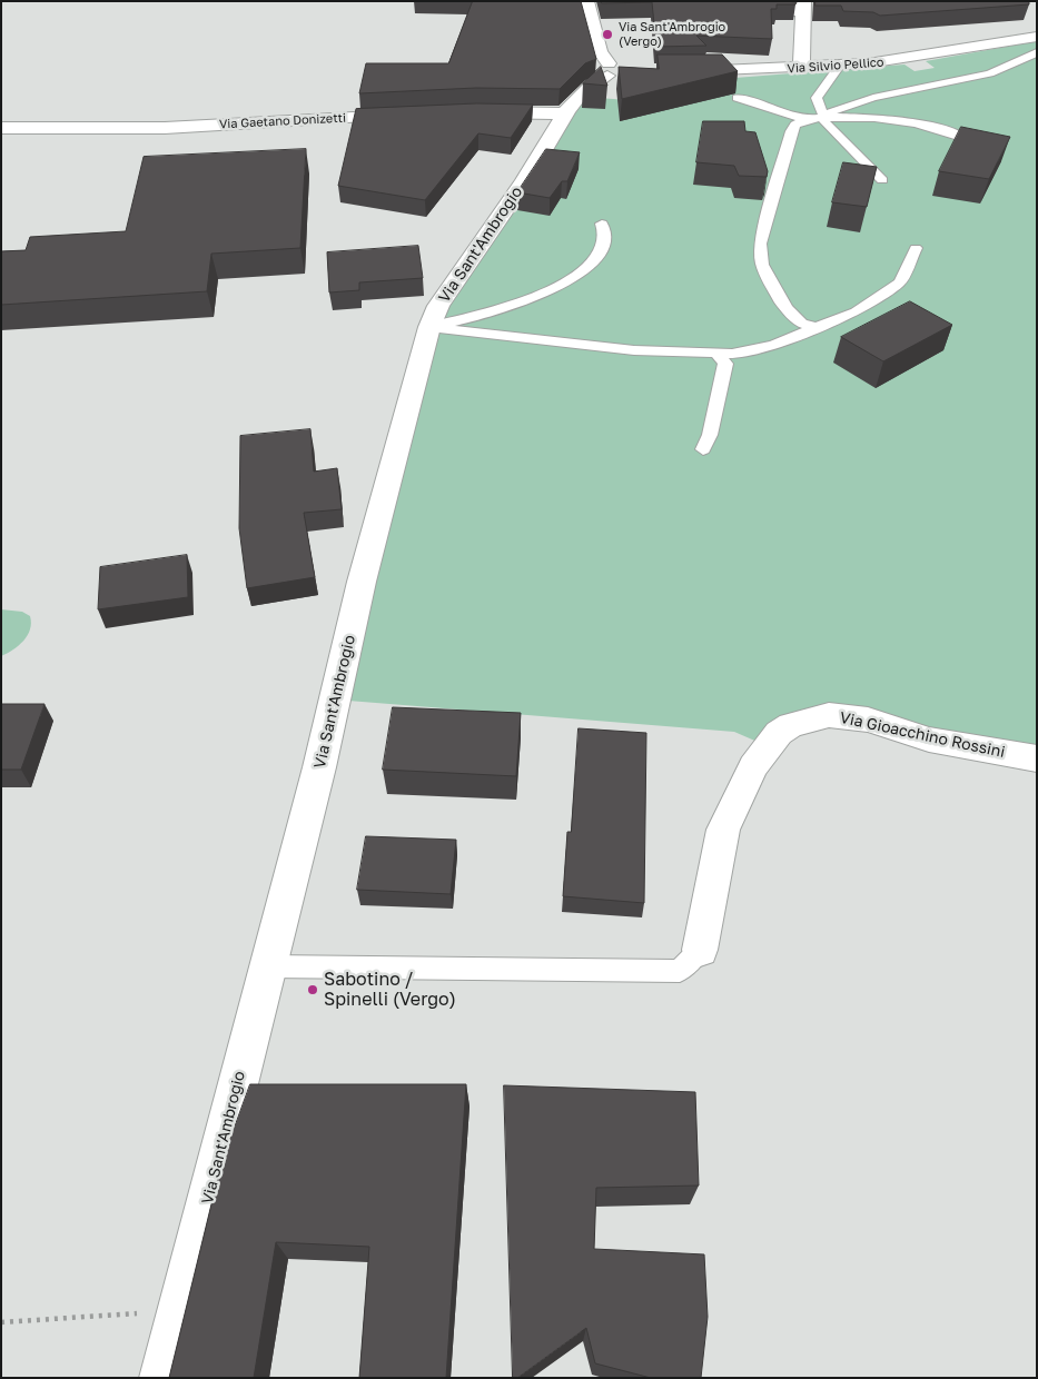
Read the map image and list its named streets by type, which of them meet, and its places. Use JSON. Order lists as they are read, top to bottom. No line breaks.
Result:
{"streets":{"street":["Via Silvio Pellico","Via Gaetano Donizetti","Via Sant'Ambrogio","Via Gioacchino Rossini"]},"places":["Via Sant'Ambrogio (Vergo)","Sabotino / Spinelli (Vergo)"]}
